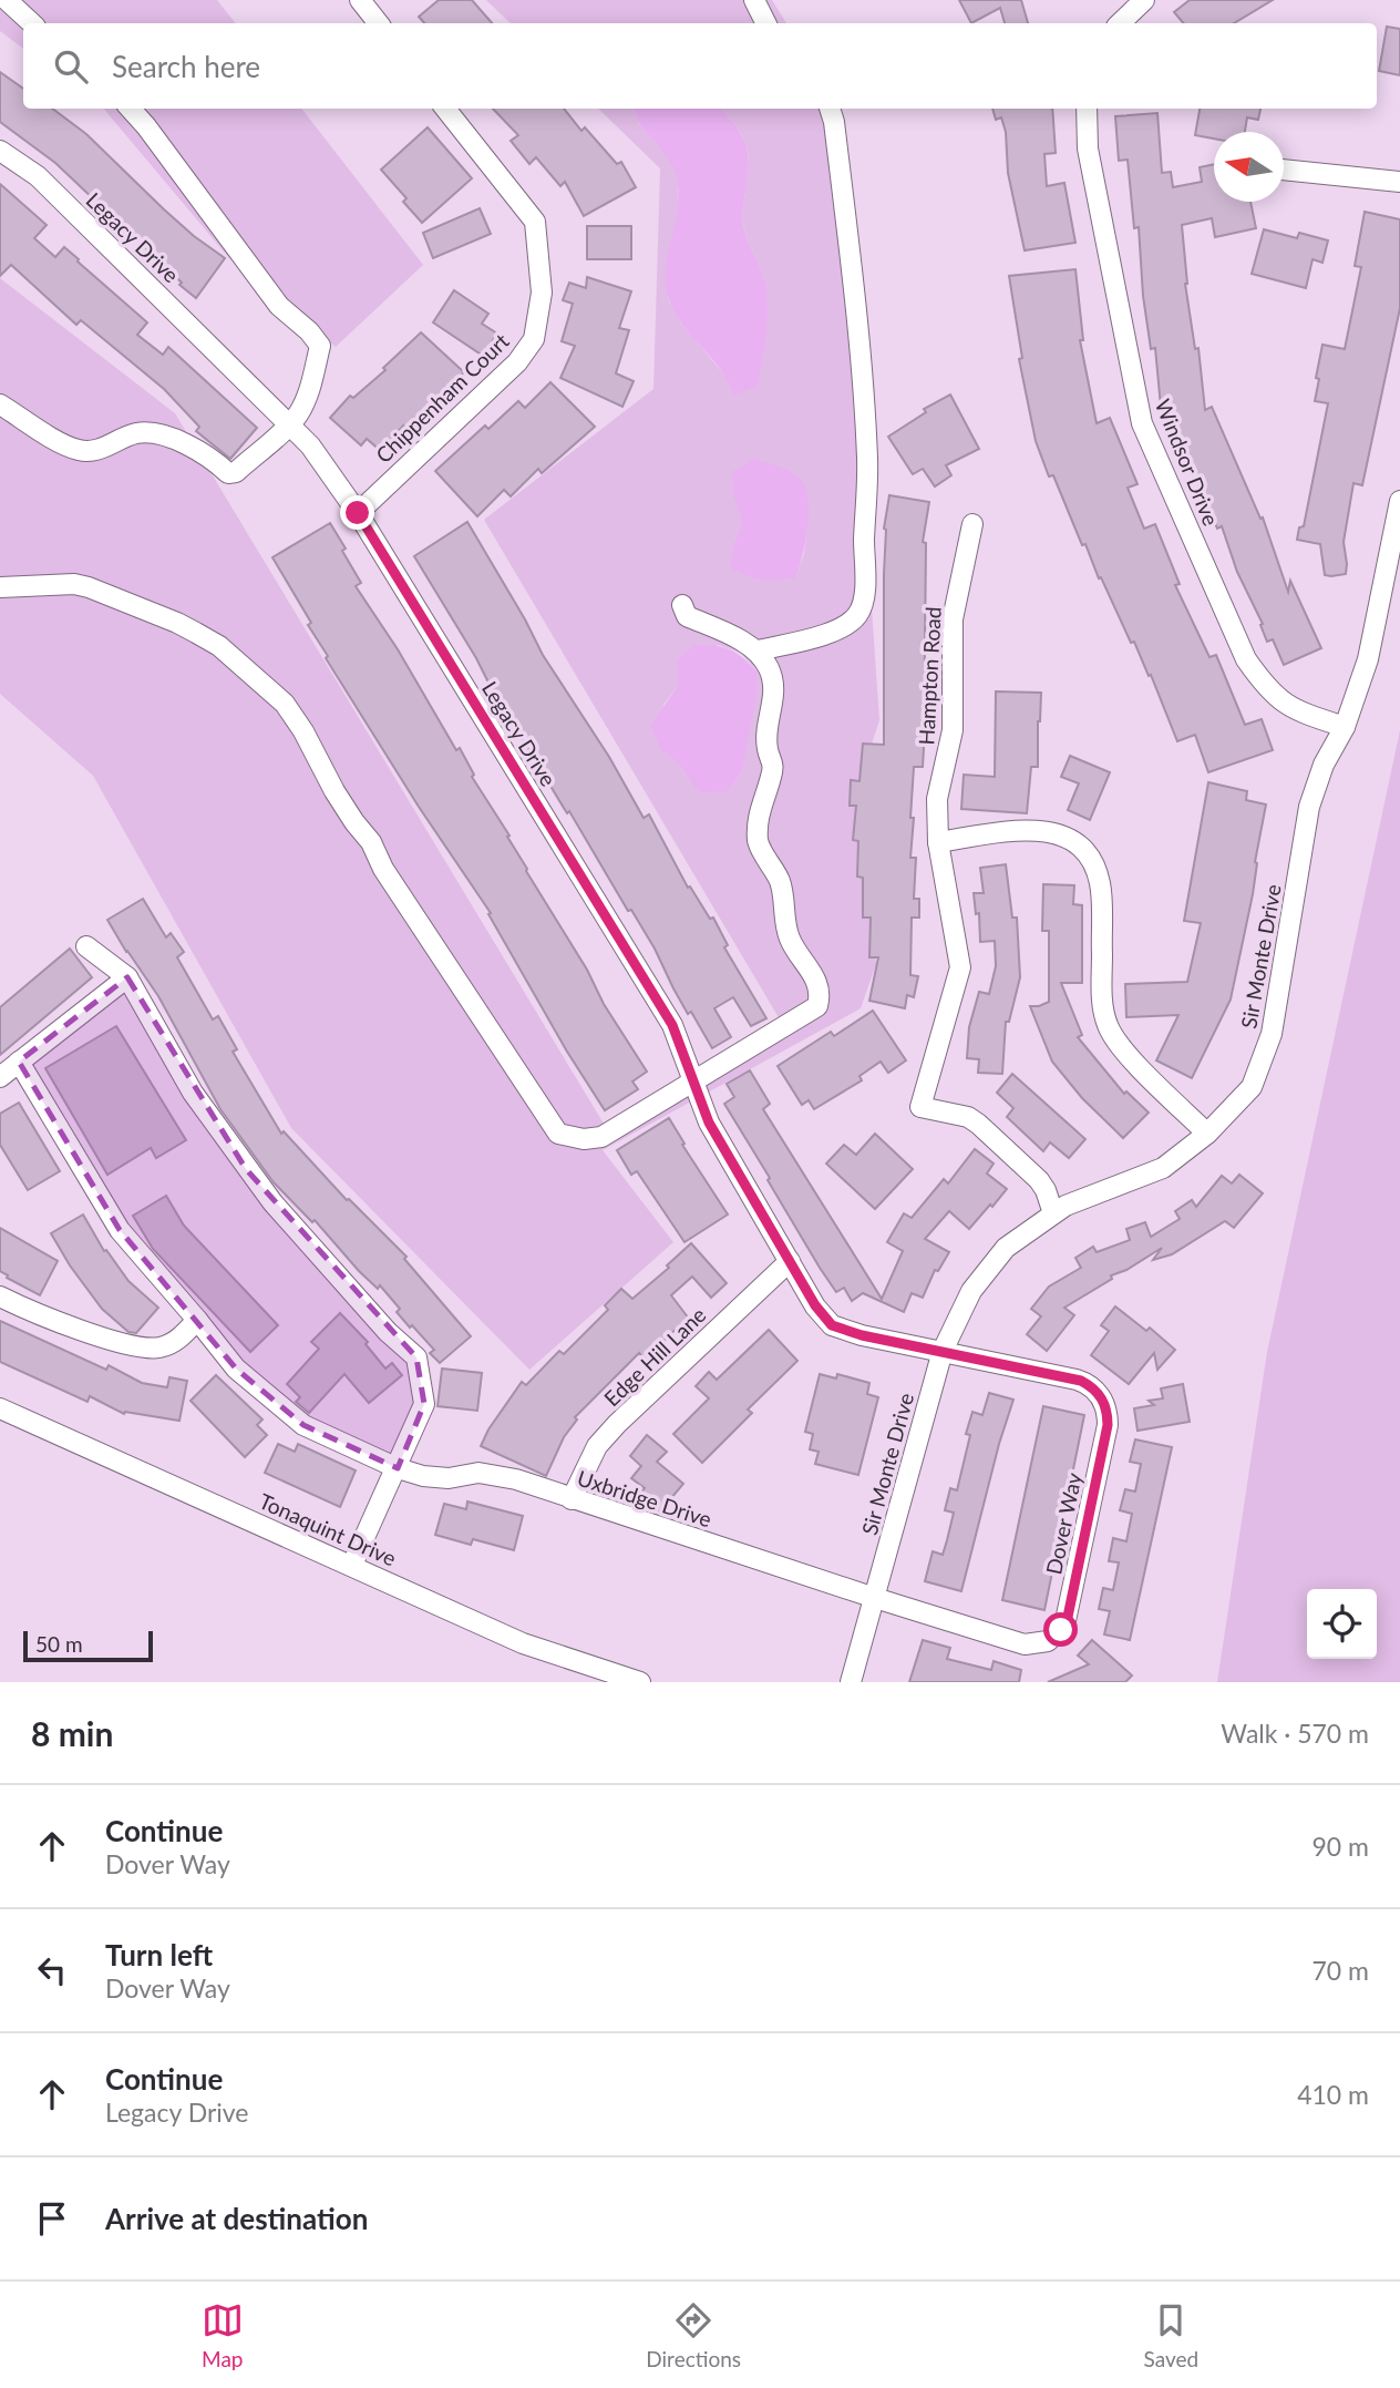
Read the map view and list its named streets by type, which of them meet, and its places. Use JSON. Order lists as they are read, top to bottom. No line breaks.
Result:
{"streets":{"street":["Legacy Drive","Chippenham Court","Windsor Drive","Hampton Road","Sir Monte Drive","Edge Hill Lane","Uxbridge Drive","Dover Way","Tonaquint Drive"]},"crossings":[["Legacy Drive","Chippenham Court"],["Legacy Drive","Sir Monte Drive"],["Legacy Drive","Edge Hill Lane"],["Legacy Drive","Dover Way"],["Windsor Drive","Sir Monte Drive"],["Hampton Road","Sir Monte Drive"],["Sir Monte Drive","Uxbridge Drive"],["Sir Monte Drive","Dover Way"],["Edge Hill Lane","Uxbridge Drive"],["Uxbridge Drive","Dover Way"]],"scale_bar":"50 m","north":"left","page":{"search":"Search here","scale":"50 m","heading":["8 min","Walk · 570 m"],"list":[["Continue","Dover Way","90 m"],["Turn left","Dover Way","70 m"],["Continue","Legacy Drive","410 m"],"Arrive at destination"],"nav":["Map","Directions","Saved"]}}
